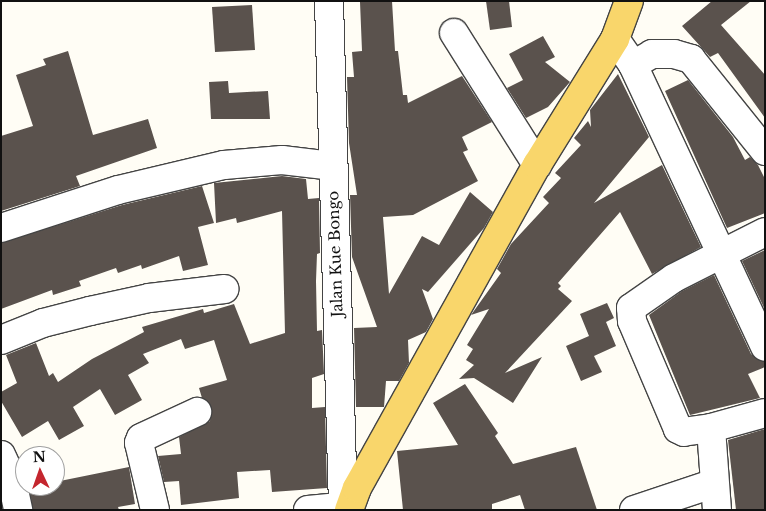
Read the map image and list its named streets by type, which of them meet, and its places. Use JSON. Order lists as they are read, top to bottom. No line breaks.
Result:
{"streets":{"street":["Jalan Kue Bongo"]},"north":"top"}
